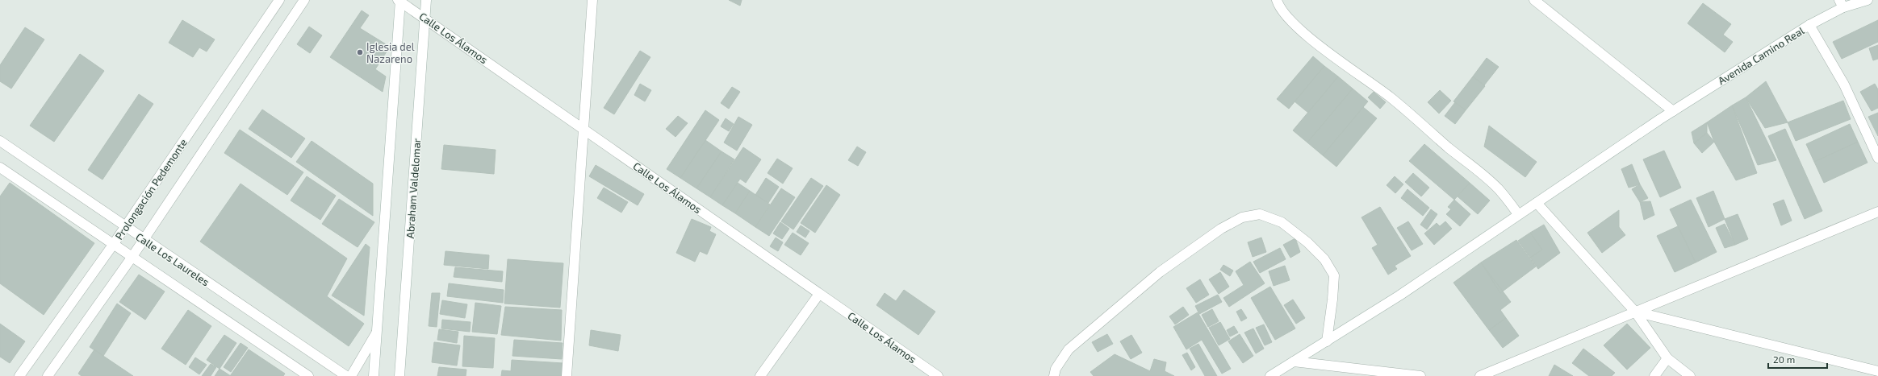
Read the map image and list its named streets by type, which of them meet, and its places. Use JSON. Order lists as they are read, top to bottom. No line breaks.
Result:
{"streets":{"street":["Calle Los Álamos","Avenida Camino Real","Abraham Valdelomar","Prolongación Pedemonte","Calle Los Laureles"]},"crossings":[["Calle Los Álamos","Abraham Valdelomar"],["Prolongación Pedemonte","Calle Los Laureles"]],"places":["Iglesia del Nazareno"],"scale_bar":"20 m"}
